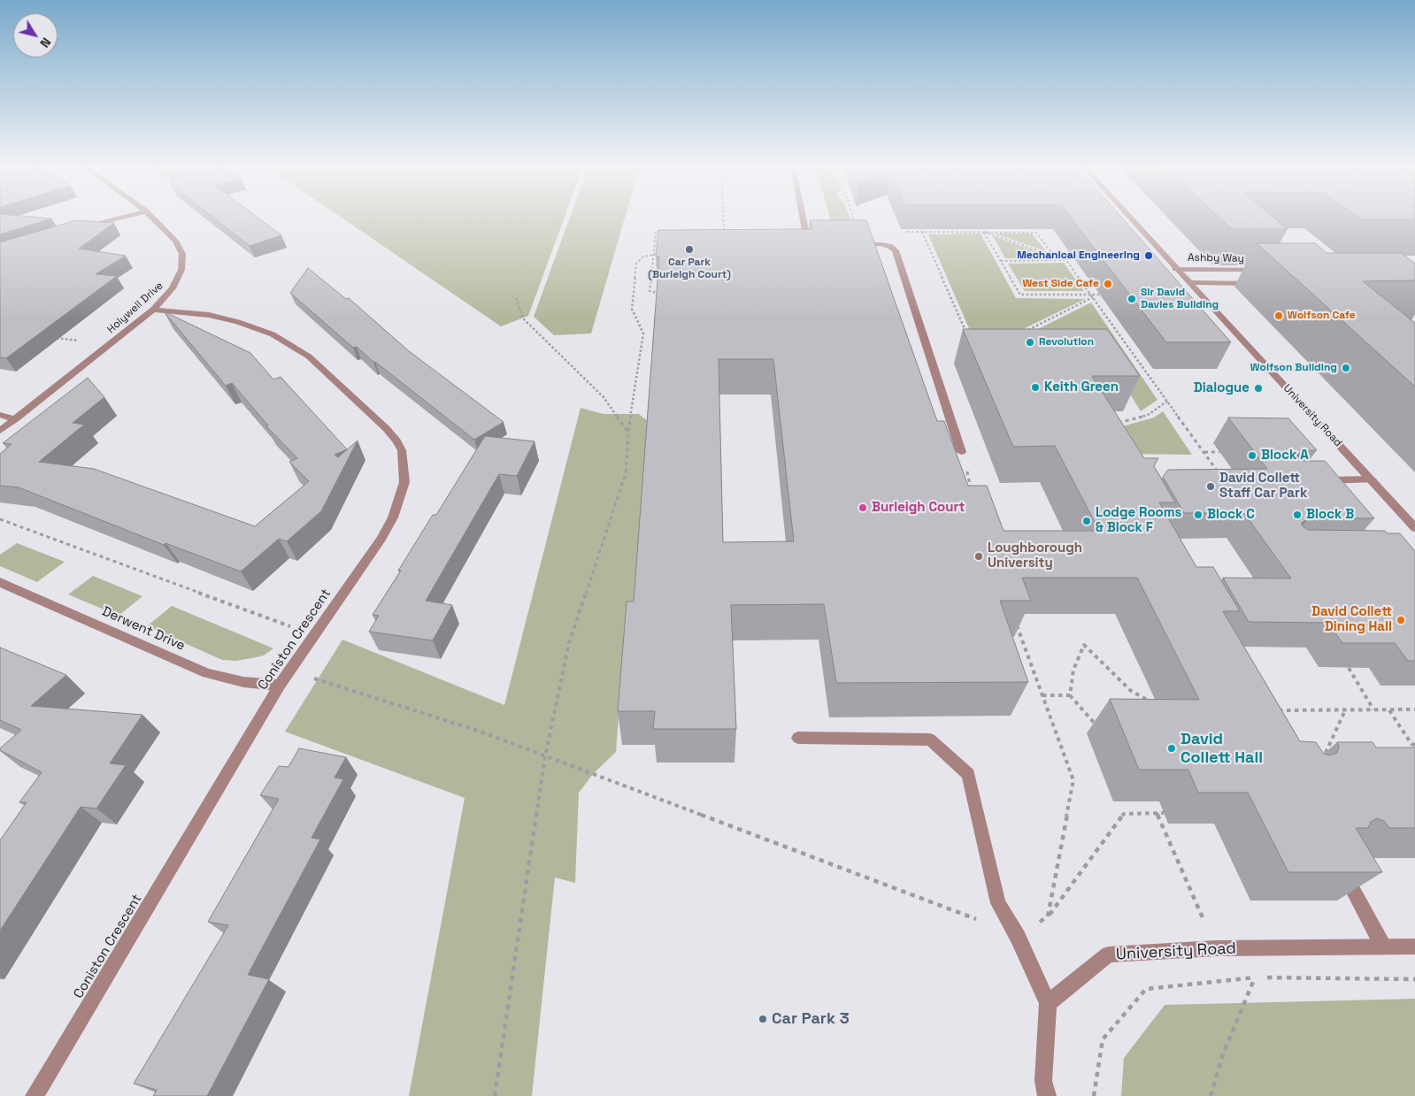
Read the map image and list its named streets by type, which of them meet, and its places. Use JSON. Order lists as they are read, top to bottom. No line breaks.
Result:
{"streets":{"street":["Ashby Way","Holywell Drive","University Road","Derwent Drive","Coniston Crescent"]},"crossings":[["Ashby Way","University Road"],["Holywell Drive","Coniston Crescent"],["Derwent Drive","Coniston Crescent"]],"places":["Car Park (Burleigh Court)","Mechanical Engineering","West Side Cafe","Sir David Davies Building","Wolfson Cafe","Revolution","Wolfson Building","Keith Green","Dialogue","Block A","David Collett Staff Car Park","Burleigh Court","Block C","Block B","Lodge Rooms & Block F","Loughborough University","David Collett Dining Hall","David Collett Hall","Car Park 3"],"north":"bottom right"}
